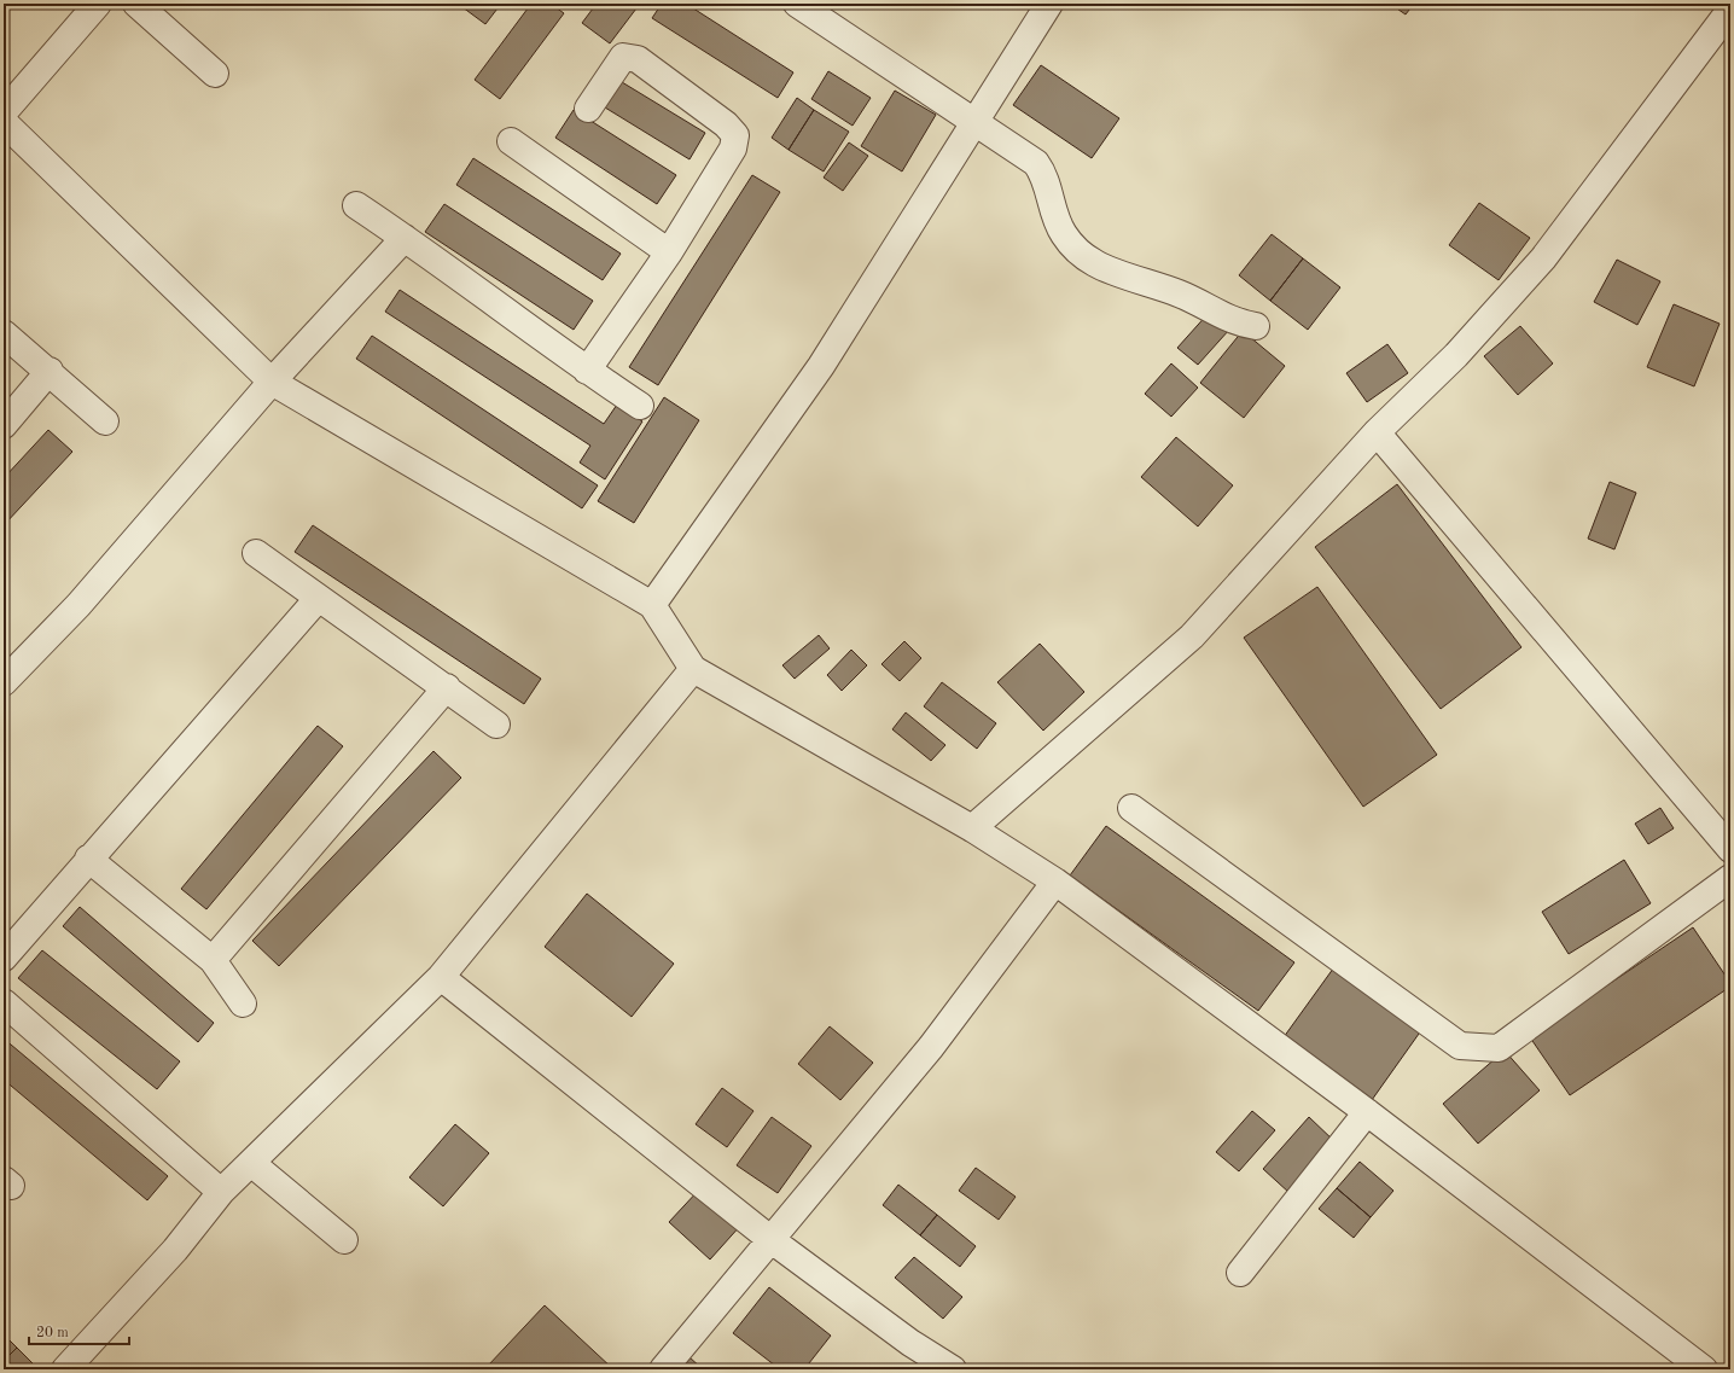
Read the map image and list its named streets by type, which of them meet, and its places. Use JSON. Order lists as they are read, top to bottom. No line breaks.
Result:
{"scale_bar":"20 m"}
